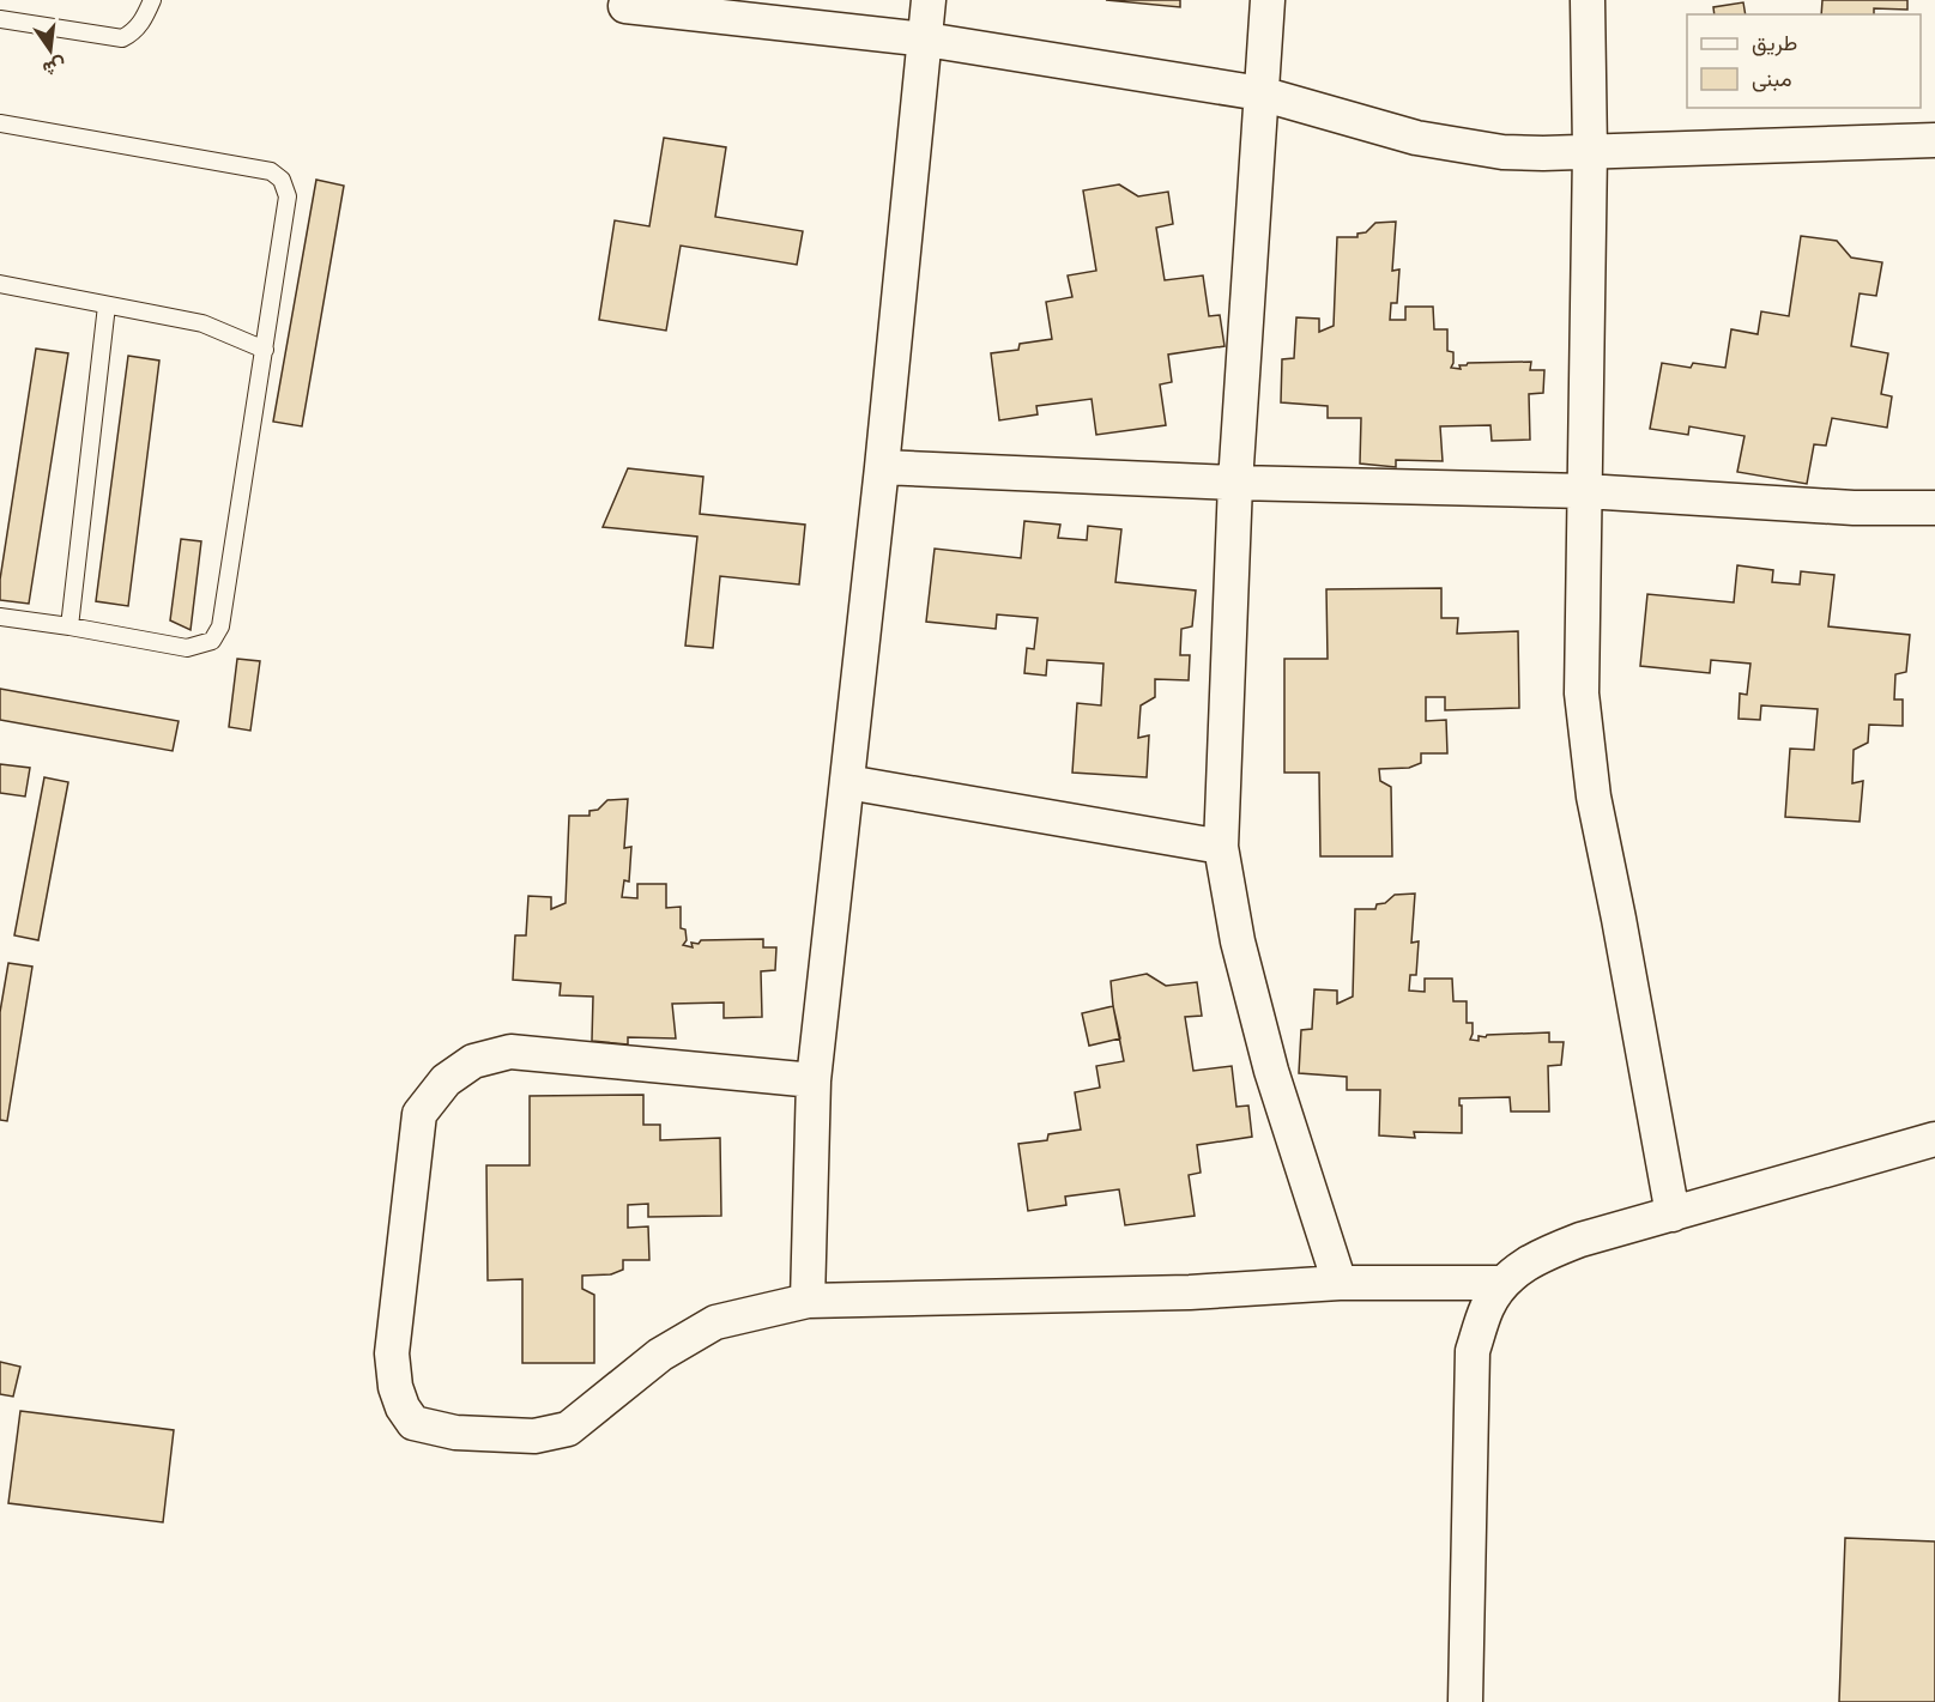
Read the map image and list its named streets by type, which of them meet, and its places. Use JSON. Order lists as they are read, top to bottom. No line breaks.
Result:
{"legend":["طريق","مبنى"],"north":"bottom"}
